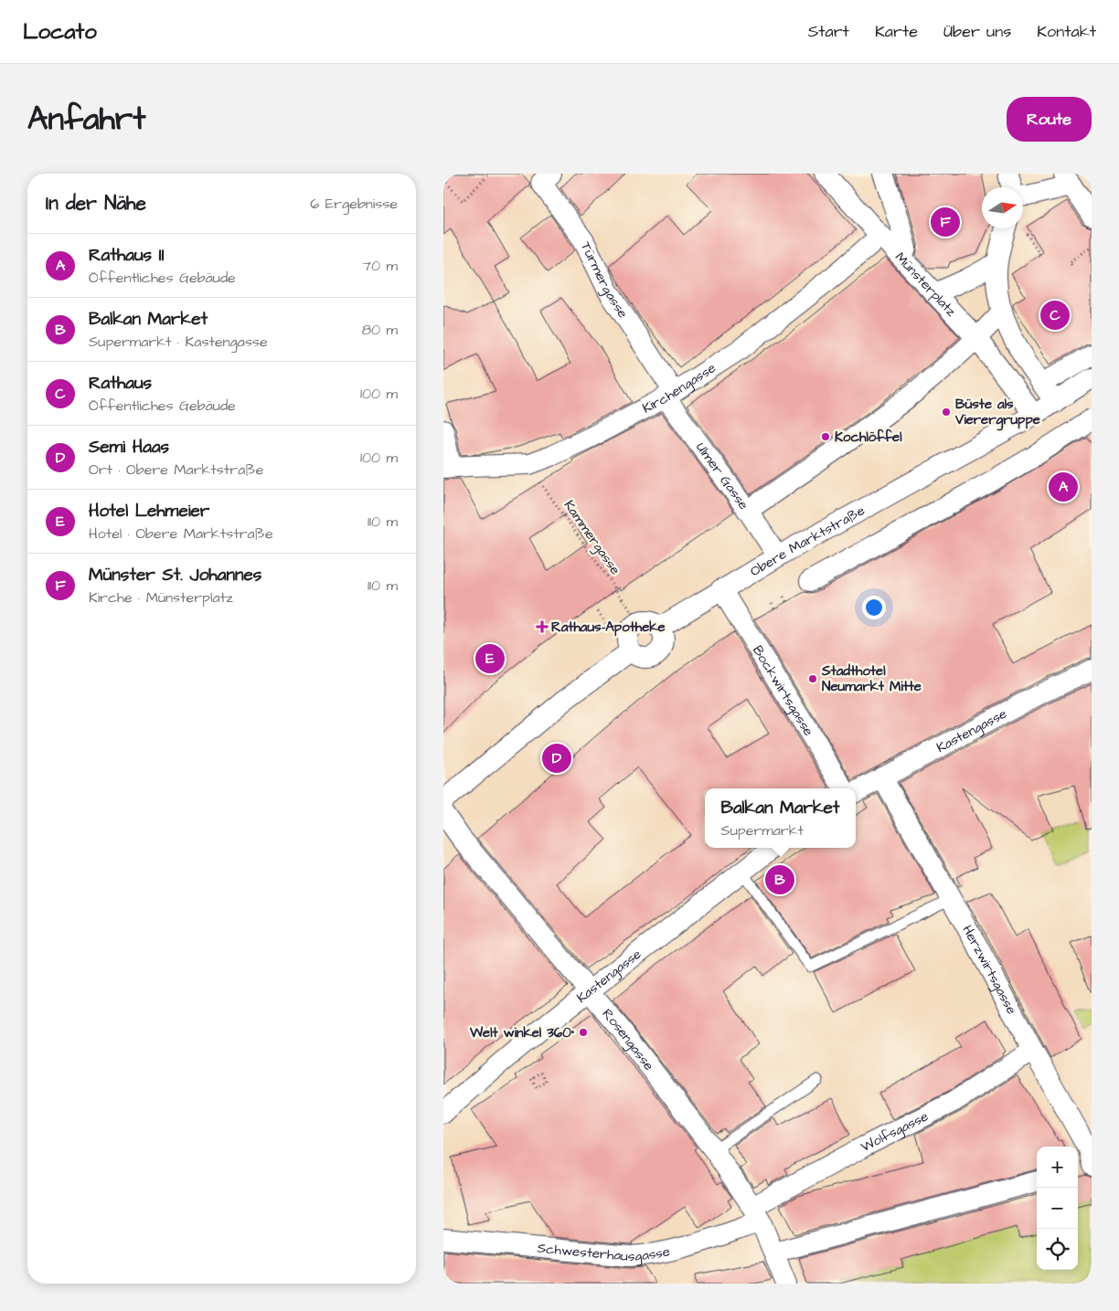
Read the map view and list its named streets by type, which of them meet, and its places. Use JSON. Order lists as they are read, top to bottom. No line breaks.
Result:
{"streets":{"street":["Türmergasse","Münsterplatz","Kirchengasse","Ulmer Gasse","Obere Marktstraße","Bockwirtsgasse","Kastengasse","Herzwirtsgasse","Rosengasse","Wolfsgasse","Schwesterhausgasse"],"path":["Kammergasse"]},"crossings":[["Türmergasse","Kirchengasse"],["Türmergasse","Ulmer Gasse"],["Münsterplatz","Kirchengasse"],["Münsterplatz","Obere Marktstraße"],["Kirchengasse","Ulmer Gasse"],["Kirchengasse","Kammergasse"],["Ulmer Gasse","Obere Marktstraße"],["Kammergasse","Obere Marktstraße"],["Obere Marktstraße","Bockwirtsgasse"],["Kastengasse","Herzwirtsgasse"],["Kastengasse","Rosengasse"],["Herzwirtsgasse","Wolfsgasse"],["Rosengasse","Wolfsgasse"],["Rosengasse","Schwesterhausgasse"],["Wolfsgasse","Schwesterhausgasse"]],"places":{"other":["Büste als Vierergruppe","Kochlöffel","Stadthotel Neumarkt Mitte","Welt winkel 360°"],"health":["Rathaus-Apotheke"]},"north":"right","page":{"header":"Locato","nav":["Start","Karte","Über uns","Kontakt"],"title":"Anfahrt","buttons":"Route","heading":["In der Nähe","6 Ergebnisse"],"pins":["F","C","A","E","D","B"],"list":[{"mark":"A","name":"Rathaus II","note":"Öffentliches Gebäude","value":"70 m"},{"mark":"B","name":"Balkan Market","note":"Supermarkt · Kastengasse","value":"80 m"},{"mark":"C","name":"Rathaus","note":"Öffentliches Gebäude","value":"100 m"},{"mark":"D","name":"Semi Haas","note":"Ort · Obere Marktstraße","value":"100 m"},{"mark":"E","name":"Hotel Lehmeier","note":"Hotel · Obere Marktstraße","value":"110 m"},{"mark":"F","name":"Münster St. Johannes","note":"Kirche · Münsterplatz","value":"110 m"}],"popup":["Balkan Market","Supermarkt"],"map_buttons":["+","−"]}}
